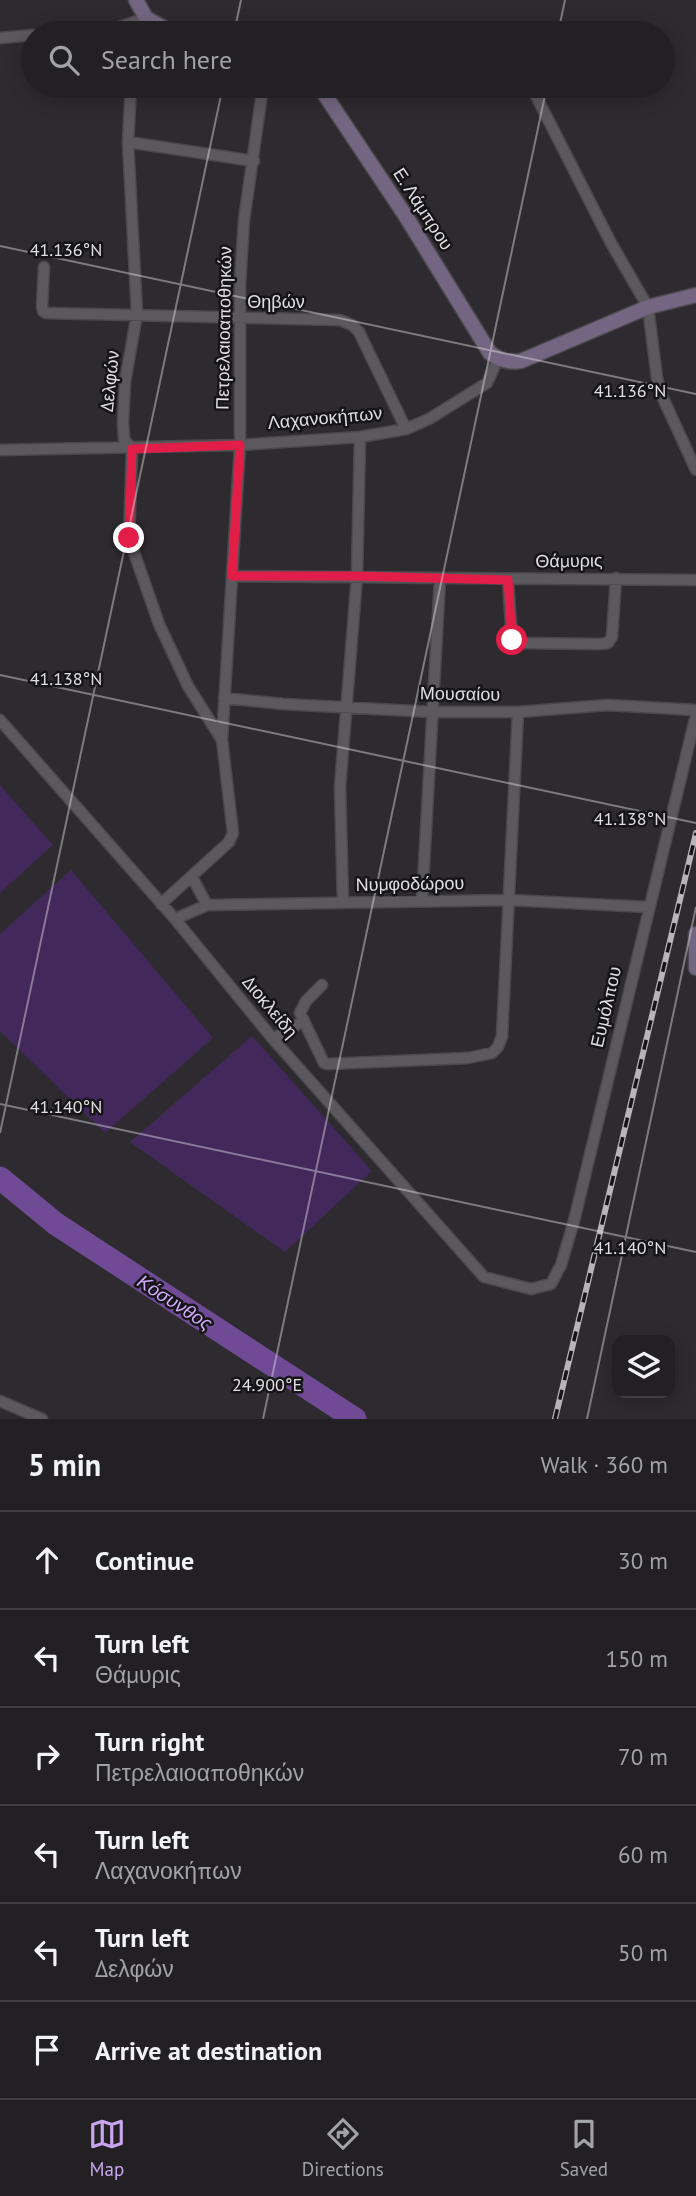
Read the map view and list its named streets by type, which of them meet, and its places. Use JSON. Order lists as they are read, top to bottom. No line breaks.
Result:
{"streets":{"street":["Ε. Λάμπρου","Θηβών","Πετρελαιοαποθηκών","Δελφών","Λαχανοκήπων","Θάμυρις","Μουσαίου","Νυμφοδώρου","Διοκλείδη","Ευμόλπου"]},"crossings":[["Ε. Λάμπρου","Λαχανοκήπων"],["Θηβών","Πετρελαιοαποθηκών"],["Θηβών","Δελφών"],["Θηβών","Λαχανοκήπων"],["Πετρελαιοαποθηκών","Δελφών"],["Πετρελαιοαποθηκών","Λαχανοκήπων"],["Πετρελαιοαποθηκών","Θάμυρις"],["Πετρελαιοαποθηκών","Μουσαίου"],["Πετρελαιοαποθηκών","Διοκλείδη"],["Δελφών","Λαχανοκήπων"],["Νυμφοδώρου","Διοκλείδη"],["Νυμφοδώρου","Ευμόλπου"],["Διοκλείδη","Ευμόλπου"]],"water":["Κόσυνθος"],"page":{"search":"Search here","heading":["5 min","Walk · 360 m"],"list":[["Continue","30 m"],["Turn left","Θάμυρις","150 m"],["Turn right","Πετρελαιοαποθηκών","70 m"],["Turn left","Λαχανοκήπων","60 m"],["Turn left","Δελφών","50 m"],"Arrive at destination"],"nav":["Map","Directions","Saved"]},"coordinates":["41.136°N","41.138°N","41.140°N","24.900°E"]}
